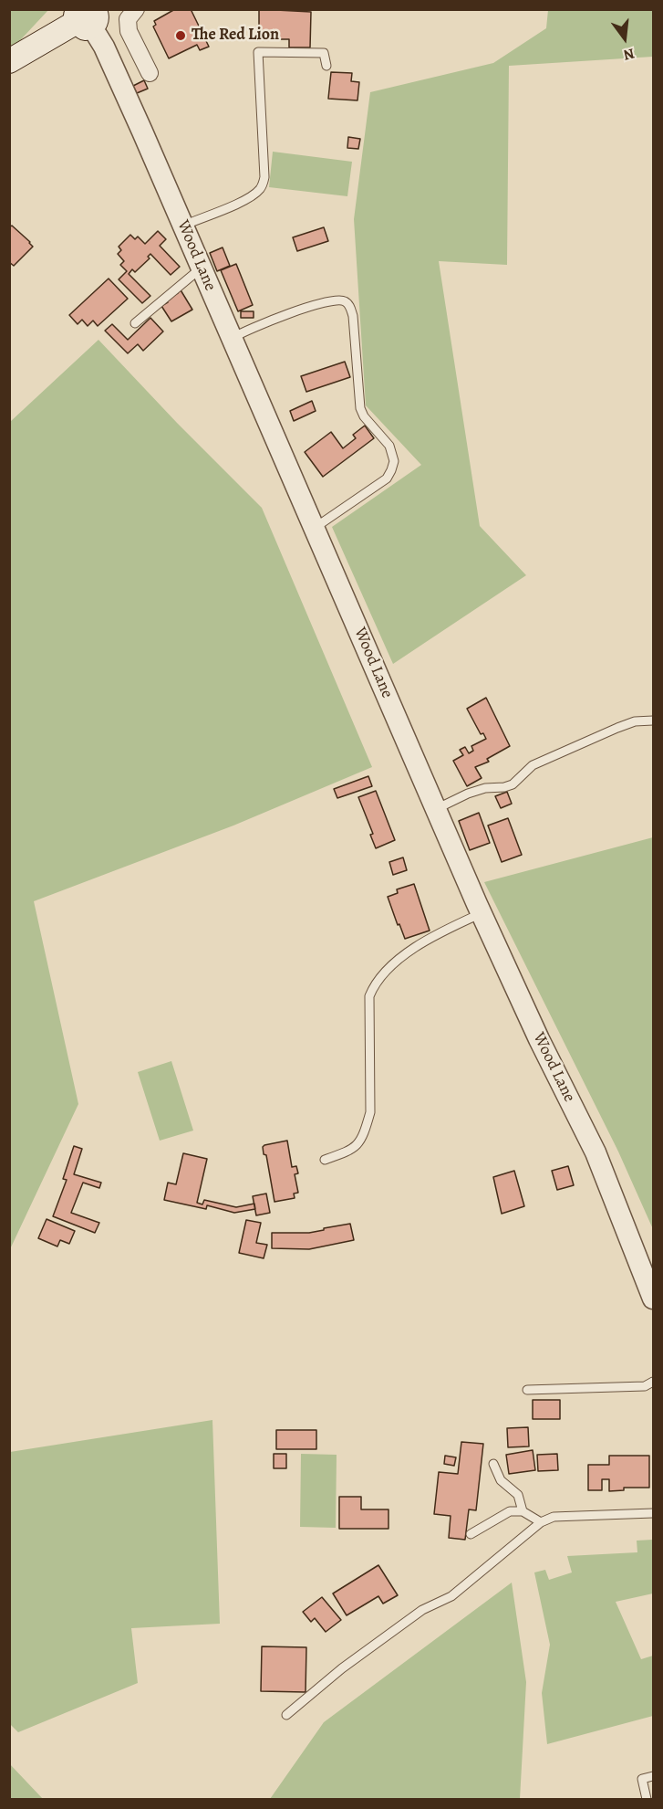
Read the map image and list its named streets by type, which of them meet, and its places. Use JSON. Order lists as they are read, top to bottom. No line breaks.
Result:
{"streets":{"street":["Wood Lane"]},"places":["The Red Lion"],"north":"bottom"}
